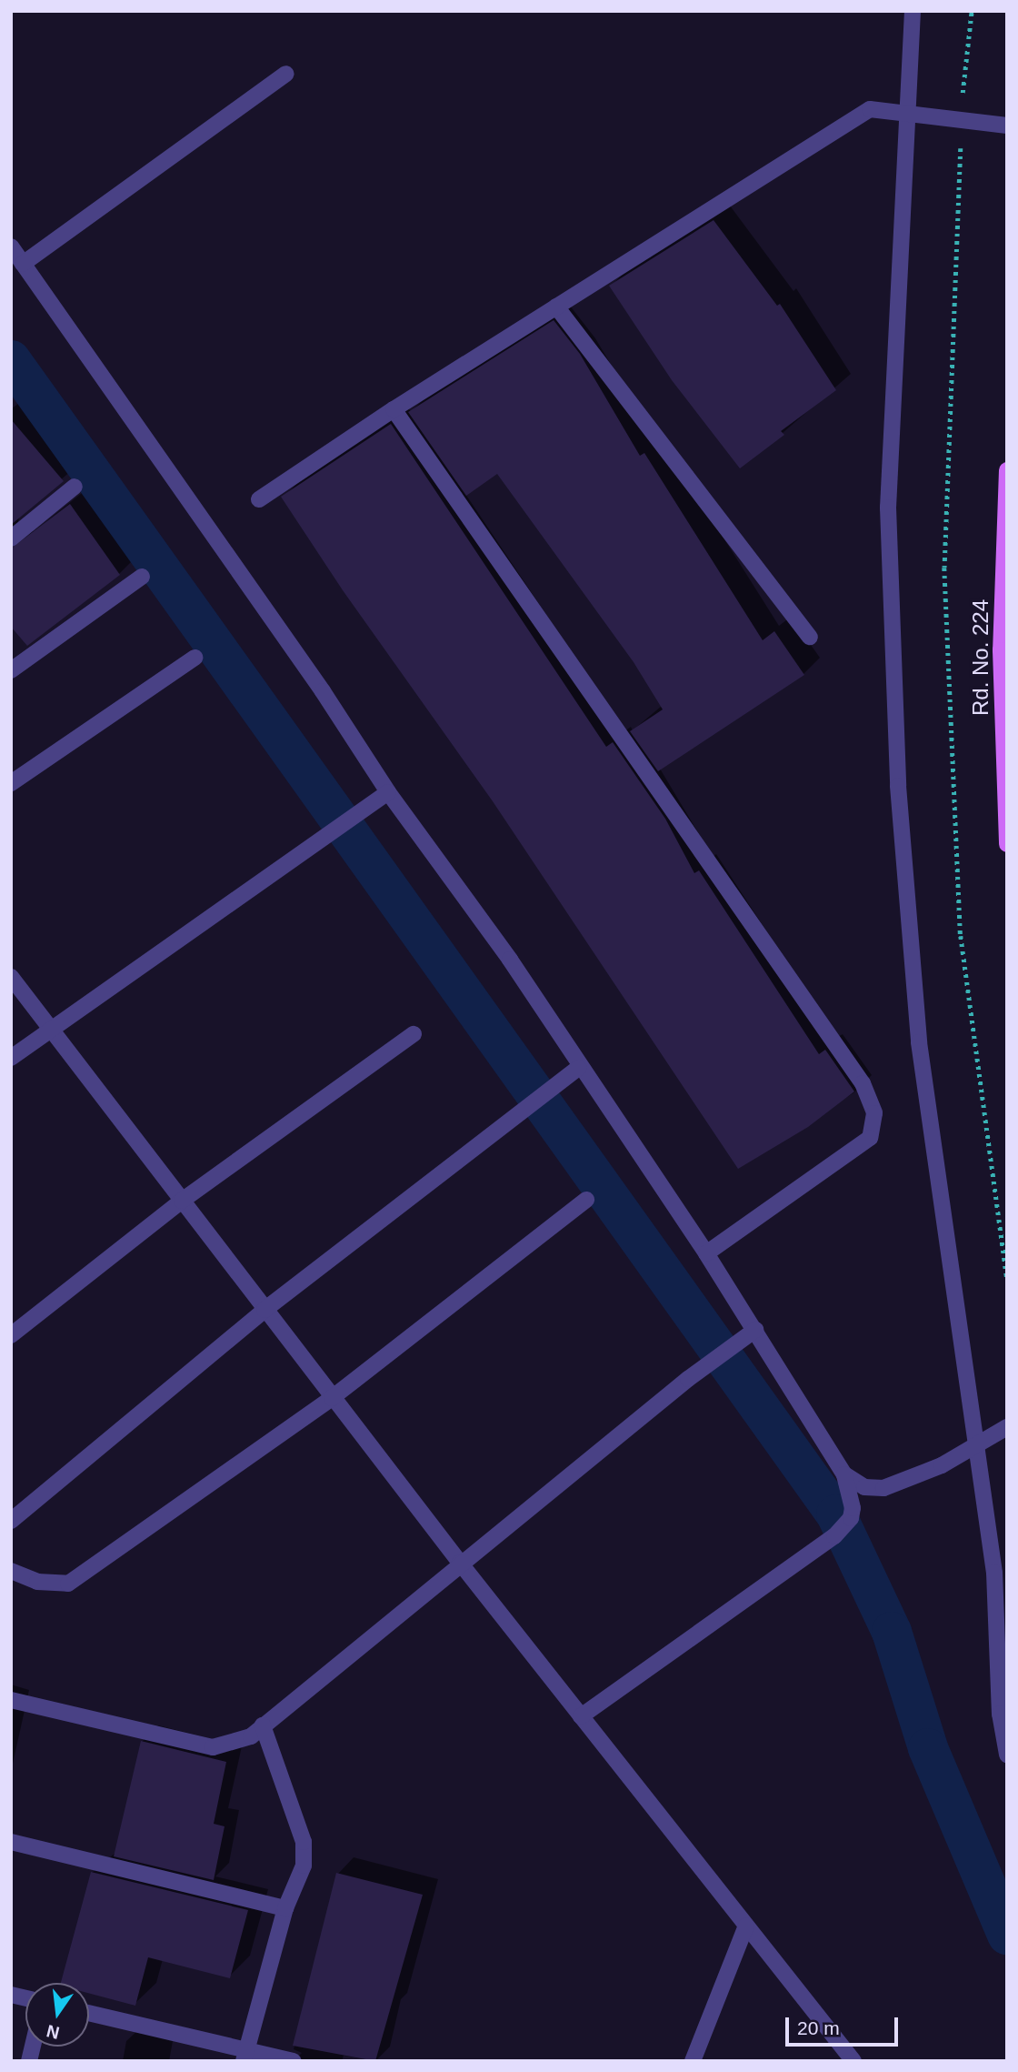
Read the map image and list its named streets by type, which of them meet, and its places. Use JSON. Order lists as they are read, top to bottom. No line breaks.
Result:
{"streets":{"main road":["Rd. No. 224"]},"scale_bar":"20 m","north":"bottom"}
